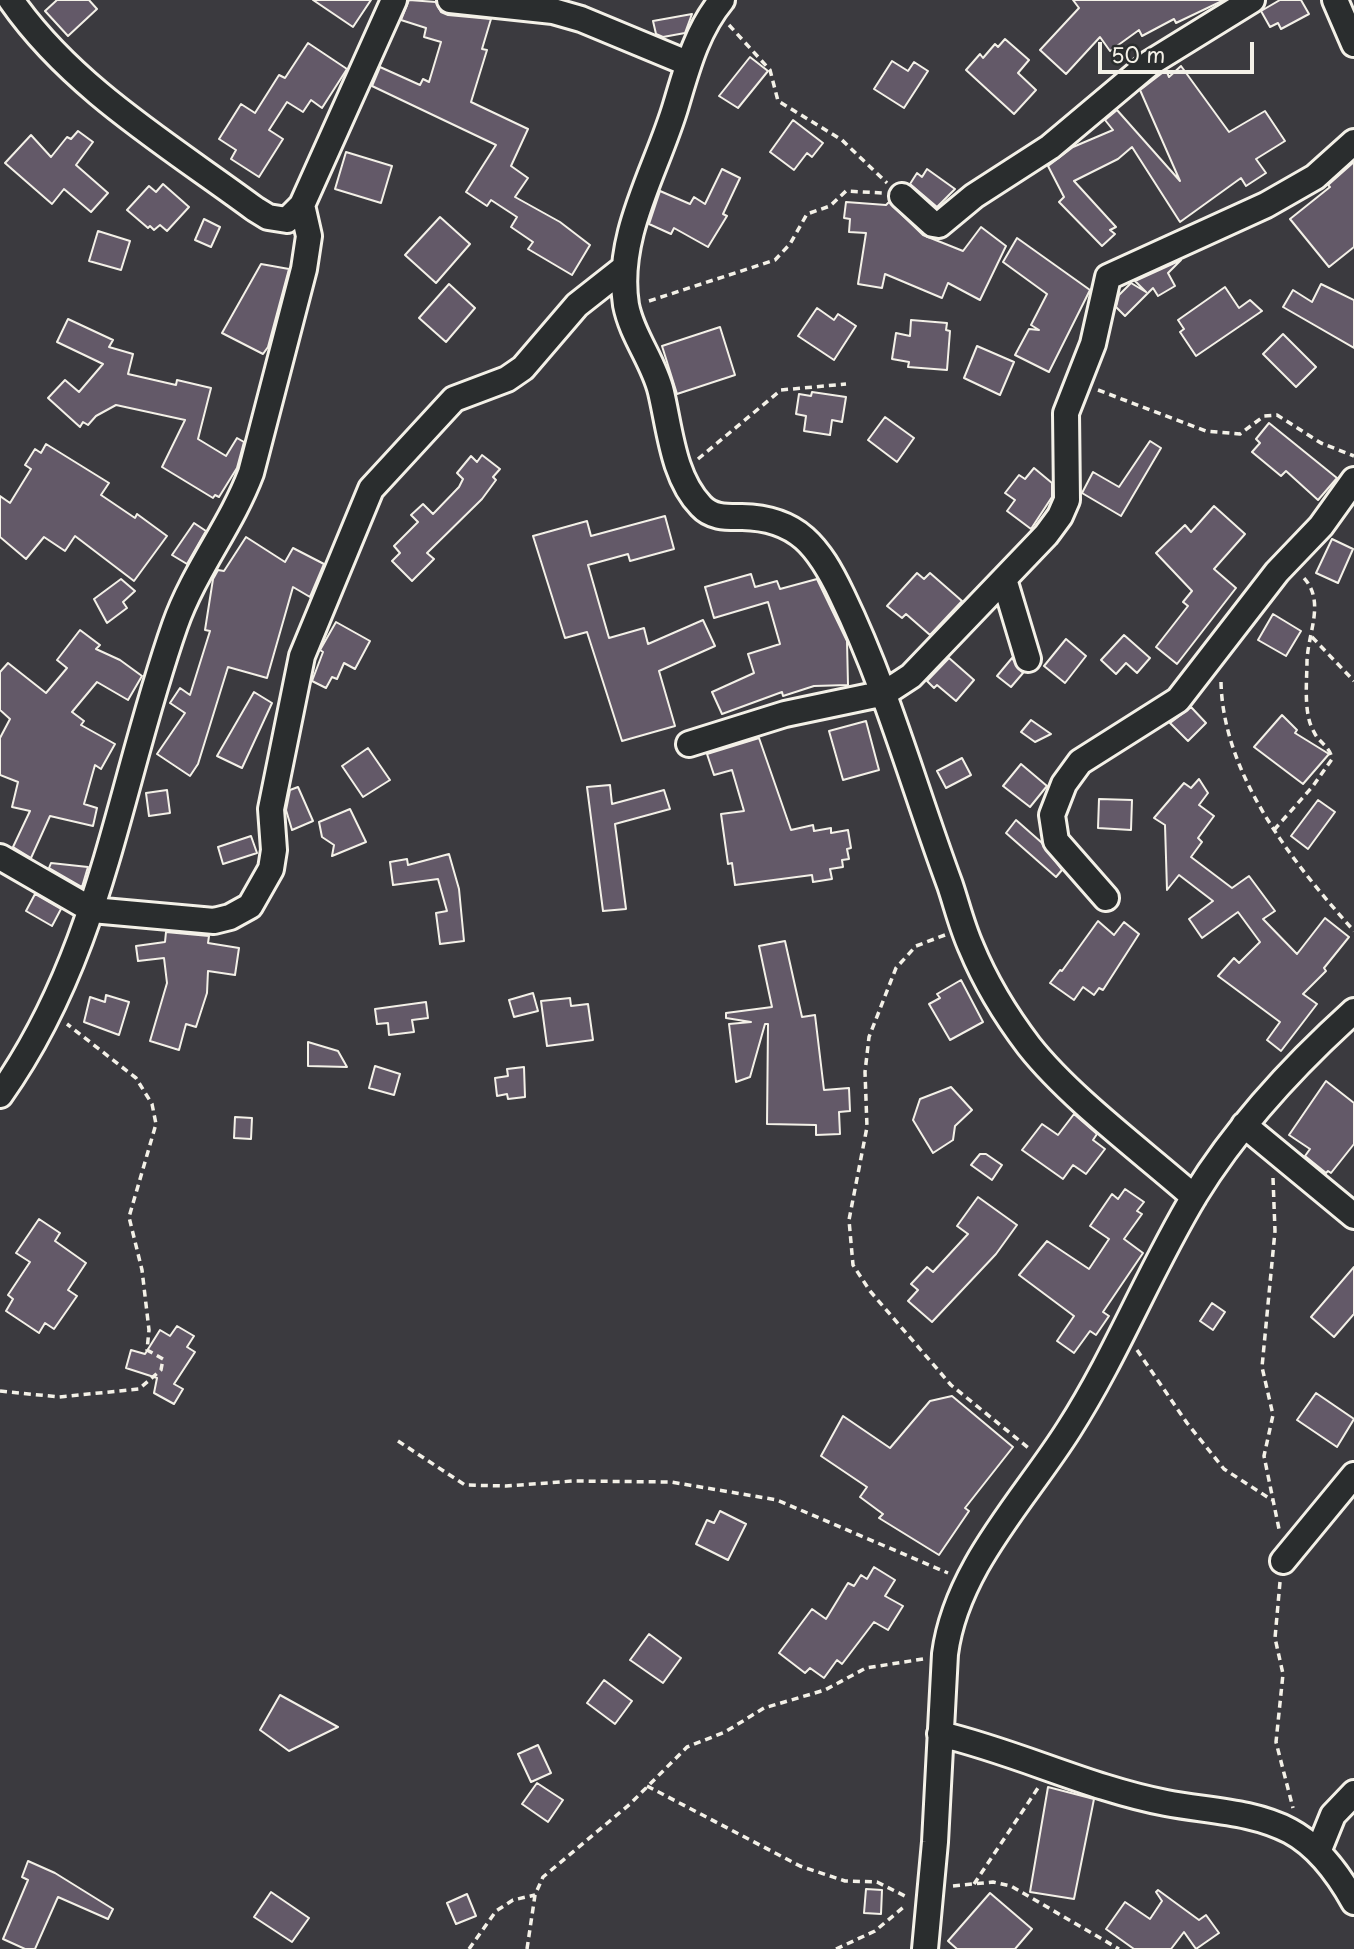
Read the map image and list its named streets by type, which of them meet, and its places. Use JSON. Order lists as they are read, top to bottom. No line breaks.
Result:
{"scale_bar":"50 m"}
